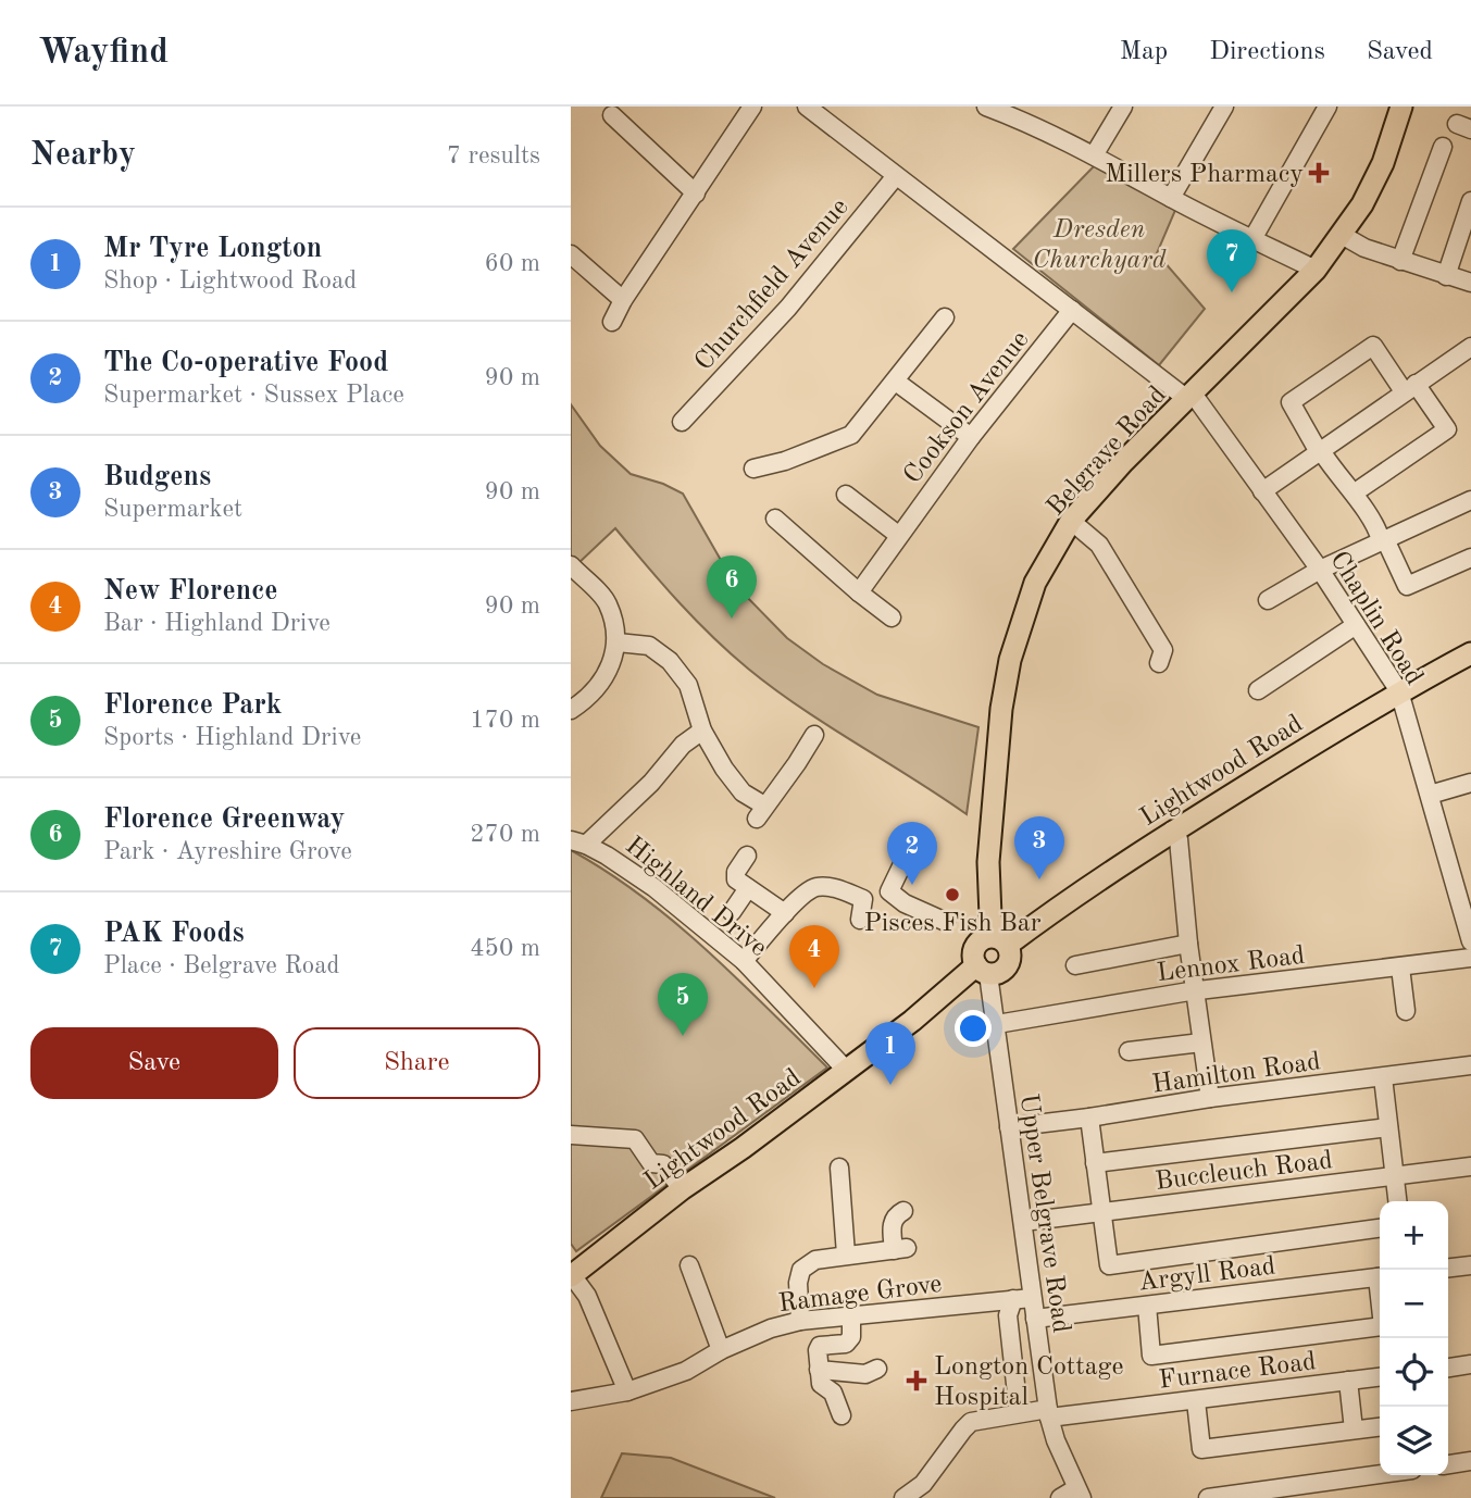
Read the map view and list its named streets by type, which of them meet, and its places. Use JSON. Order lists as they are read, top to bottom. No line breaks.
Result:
{"streets":{"main road":["Belgrave Road","Lightwood Road"],"street":["Churchfield Avenue","Cookson Avenue","Chaplin Road","Highland Drive","Lennox Road","Hamilton Road","Buccleuch Road","Upper Belgrave Road","Argyll Road","Ramage Grove","Furnace Road"]},"crossings":[["Churchfield Avenue","Chaplin Road"],["Cookson Avenue","Chaplin Road"],["Belgrave Road","Chaplin Road"],["Belgrave Road","Lightwood Road"],["Belgrave Road","Upper Belgrave Road"],["Chaplin Road","Lightwood Road"],["Lightwood Road","Highland Drive"],["Lightwood Road","Upper Belgrave Road"],["Lennox Road","Upper Belgrave Road"],["Hamilton Road","Upper Belgrave Road"],["Buccleuch Road","Upper Belgrave Road"],["Upper Belgrave Road","Argyll Road"],["Upper Belgrave Road","Ramage Grove"],["Upper Belgrave Road","Furnace Road"]],"parks":["Dresden Churchyard"],"places":{"health":["Millers Pharmacy","Longton Cottage Hospital"],"other":["Pisces Fish Bar"]},"page":{"header":"Wayfind","nav":["Map","Directions","Saved"],"heading":["Nearby","7 results"],"list":[{"mark":"1","name":"Mr Tyre Longton","note":"Shop · Lightwood Road","value":"60 m"},{"mark":"2","name":"The Co-operative Food","note":"Supermarket · Sussex Place","value":"90 m"},{"mark":"3","name":"Budgens","note":"Supermarket","value":"90 m"},{"mark":"4","name":"New Florence","note":"Bar · Highland Drive","value":"90 m"},{"mark":"5","name":"Florence Park","note":"Sports · Highland Drive","value":"170 m"},{"mark":"6","name":"Florence Greenway","note":"Park · Ayreshire Grove","value":"270 m"},{"mark":"7","name":"PAK Foods","note":"Place · Belgrave Road","value":"450 m"}],"pins":["7","6","3","2","4","5","1"],"buttons":["Save","Share"],"map_buttons":["+","−"]}}
